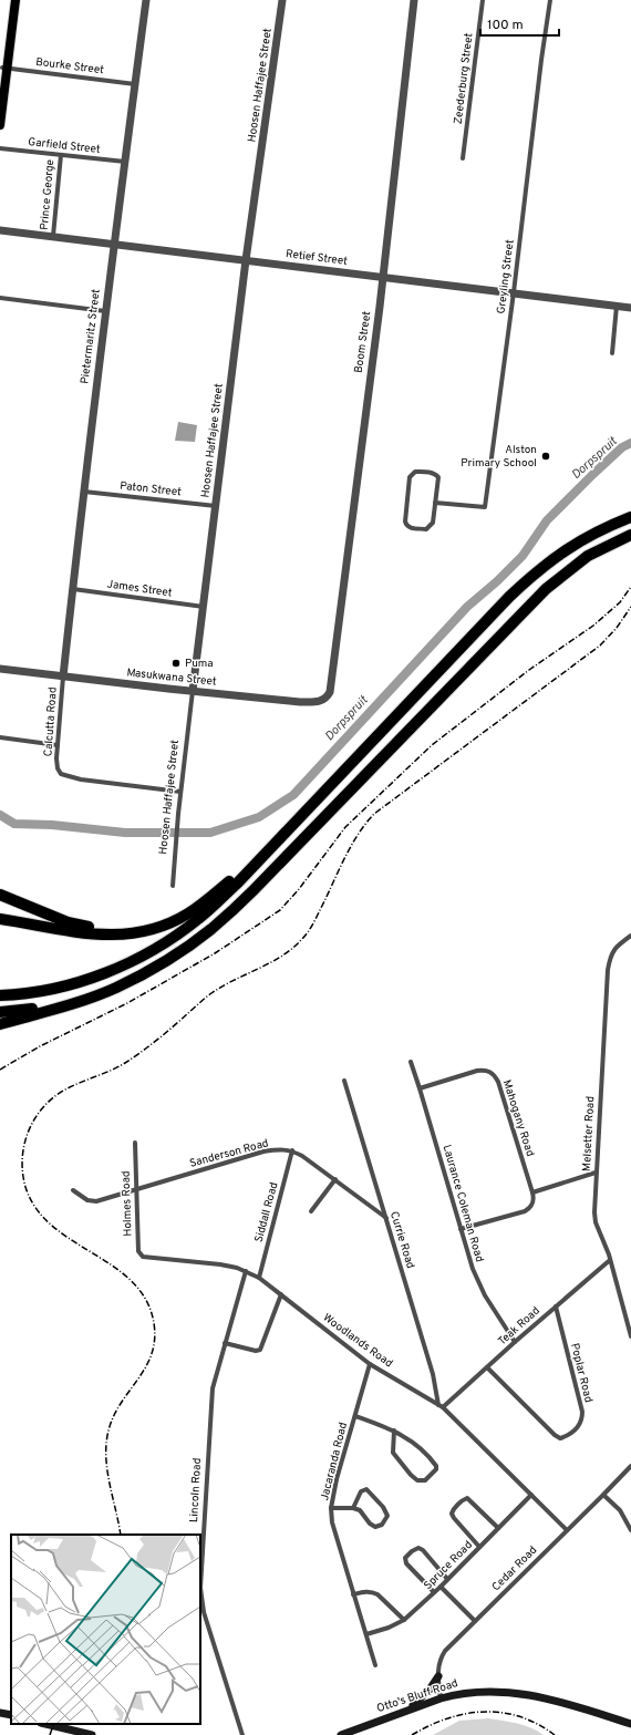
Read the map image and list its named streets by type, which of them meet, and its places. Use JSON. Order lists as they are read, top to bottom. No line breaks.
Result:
{"streets":{"main road":["Otto's Bluff Road"],"street":["Bourke Street","Zeederburg Street","Hoosen Haffajee Street","Garfield Street","Prince George","Retief Street","Greyling Street","Pietermaritz Street","Boom Street","Paton Street","James Street","Masukwana Street","Calcutta Road","Mahogany Road","Melsetter Road","Sanderson Road","Holmes Road","Laurance Coleman Road","Siddall Road","Currie Road","Teak Road","Woodlands Road","Poplar Road","Jacaranda Road","Lincoln Road","Spruce Road","Cedar Road"]},"crossings":[["Bourke Street","Pietermaritz Street"],["Hoosen Haffajee Street","Retief Street"],["Hoosen Haffajee Street","Paton Street"],["Hoosen Haffajee Street","James Street"],["Hoosen Haffajee Street","Masukwana Street"],["Hoosen Haffajee Street","Calcutta Road"],["Garfield Street","Prince George"],["Garfield Street","Pietermaritz Street"],["Prince George","Retief Street"],["Retief Street","Greyling Street"],["Retief Street","Pietermaritz Street"],["Retief Street","Boom Street"],["Pietermaritz Street","Paton Street"],["Pietermaritz Street","James Street"],["Pietermaritz Street","Masukwana Street"],["Pietermaritz Street","Calcutta Road"],["Boom Street","Masukwana Street"],["Masukwana Street","Calcutta Road"],["Mahogany Road","Laurance Coleman Road"],["Melsetter Road","Teak Road"],["Sanderson Road","Holmes Road"],["Sanderson Road","Siddall Road"],["Holmes Road","Woodlands Road"],["Laurance Coleman Road","Teak Road"],["Siddall Road","Woodlands Road"],["Currie Road","Teak Road"],["Currie Road","Woodlands Road"],["Teak Road","Woodlands Road"],["Teak Road","Poplar Road"],["Woodlands Road","Jacaranda Road"],["Woodlands Road","Lincoln Road"],["Woodlands Road","Spruce Road"],["Woodlands Road","Cedar Road"],["Jacaranda Road","Spruce Road"],["Cedar Road","Otto's Bluff Road"]],"water":["Dorpspruit"],"places":["Alston Primary School","Puma"],"scale_bar":"100 m"}
